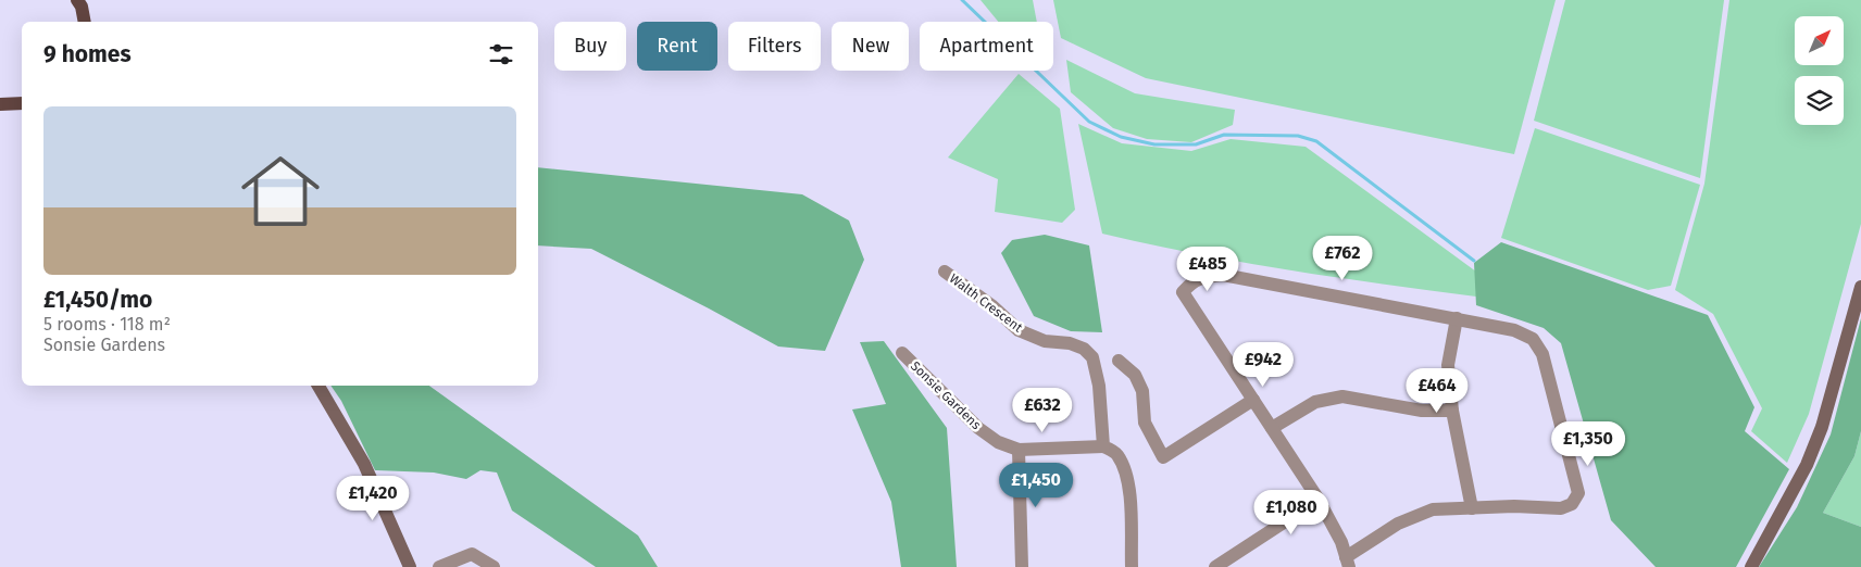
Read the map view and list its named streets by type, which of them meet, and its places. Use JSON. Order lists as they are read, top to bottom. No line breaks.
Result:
{"streets":{"street":["Walth Crescent","Sonsie Gardens"]},"crossings":[["Walth Crescent","Sonsie Gardens"]],"north":"top right","page":{"chip":["Buy","Rent","Filters","New","Apartment"],"heading":"9 homes","list":[{"name":"£1,450/mo","note":"5 rooms · 118 m² · Sonsie Gardens"}],"price":["£762","£485","£942","£464","£632","£1,350","£1,450","£1,420","£1,080"]}}
